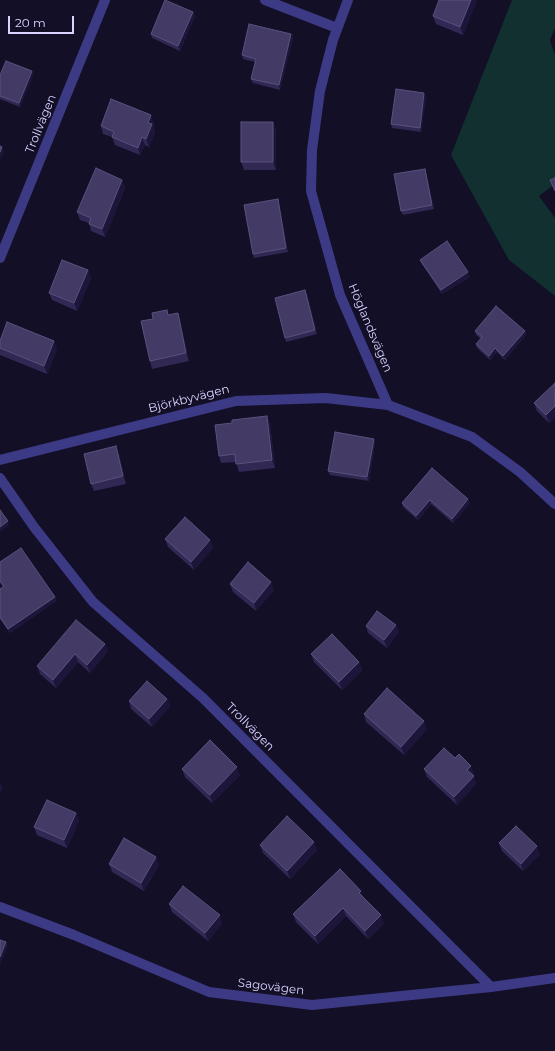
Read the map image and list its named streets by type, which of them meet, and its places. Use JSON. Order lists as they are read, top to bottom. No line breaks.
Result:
{"streets":{"street":["Trollvägen","Höglandsvägen","Björkbyvägen","Sagovägen"]},"crossings":[["Trollvägen","Sagovägen"],["Höglandsvägen","Björkbyvägen"]],"scale_bar":"20 m"}
